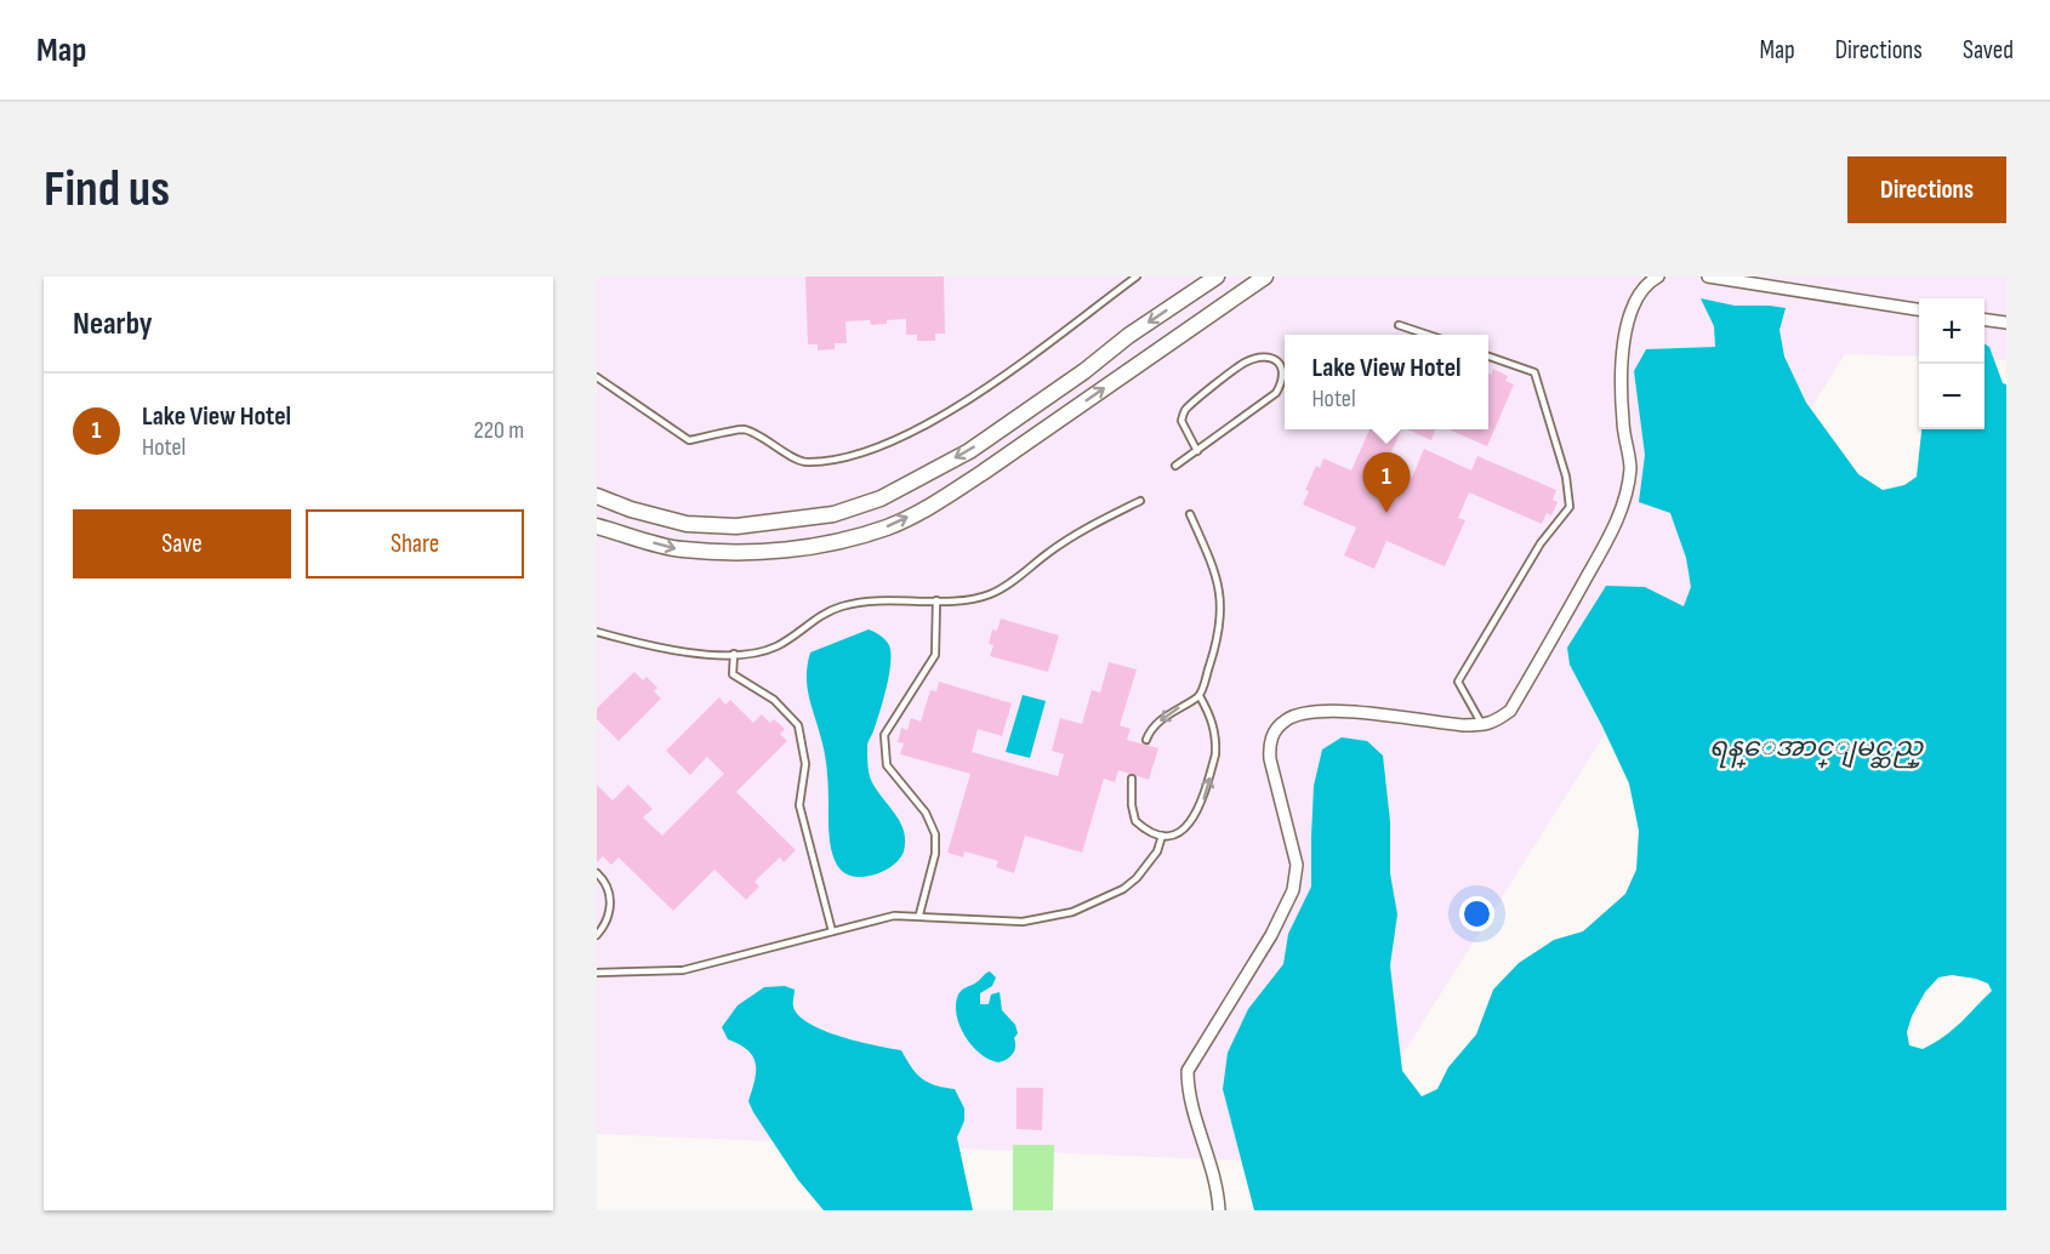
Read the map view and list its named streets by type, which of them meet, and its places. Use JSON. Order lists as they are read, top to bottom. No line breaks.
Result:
{"water":["ရန္ေအာင္ျမင္ဆည္"],"page":{"header":"Map","nav":["Map","Directions","Saved"],"buttons":["Directions",["Save","Share"]],"title":"Find us","heading":"Nearby","map_buttons":["+","−"],"popup":["Lake View Hotel","Hotel"],"list":[{"mark":"1","name":"Lake View Hotel","note":"Hotel","value":"220 m"}],"pins":"1"}}
